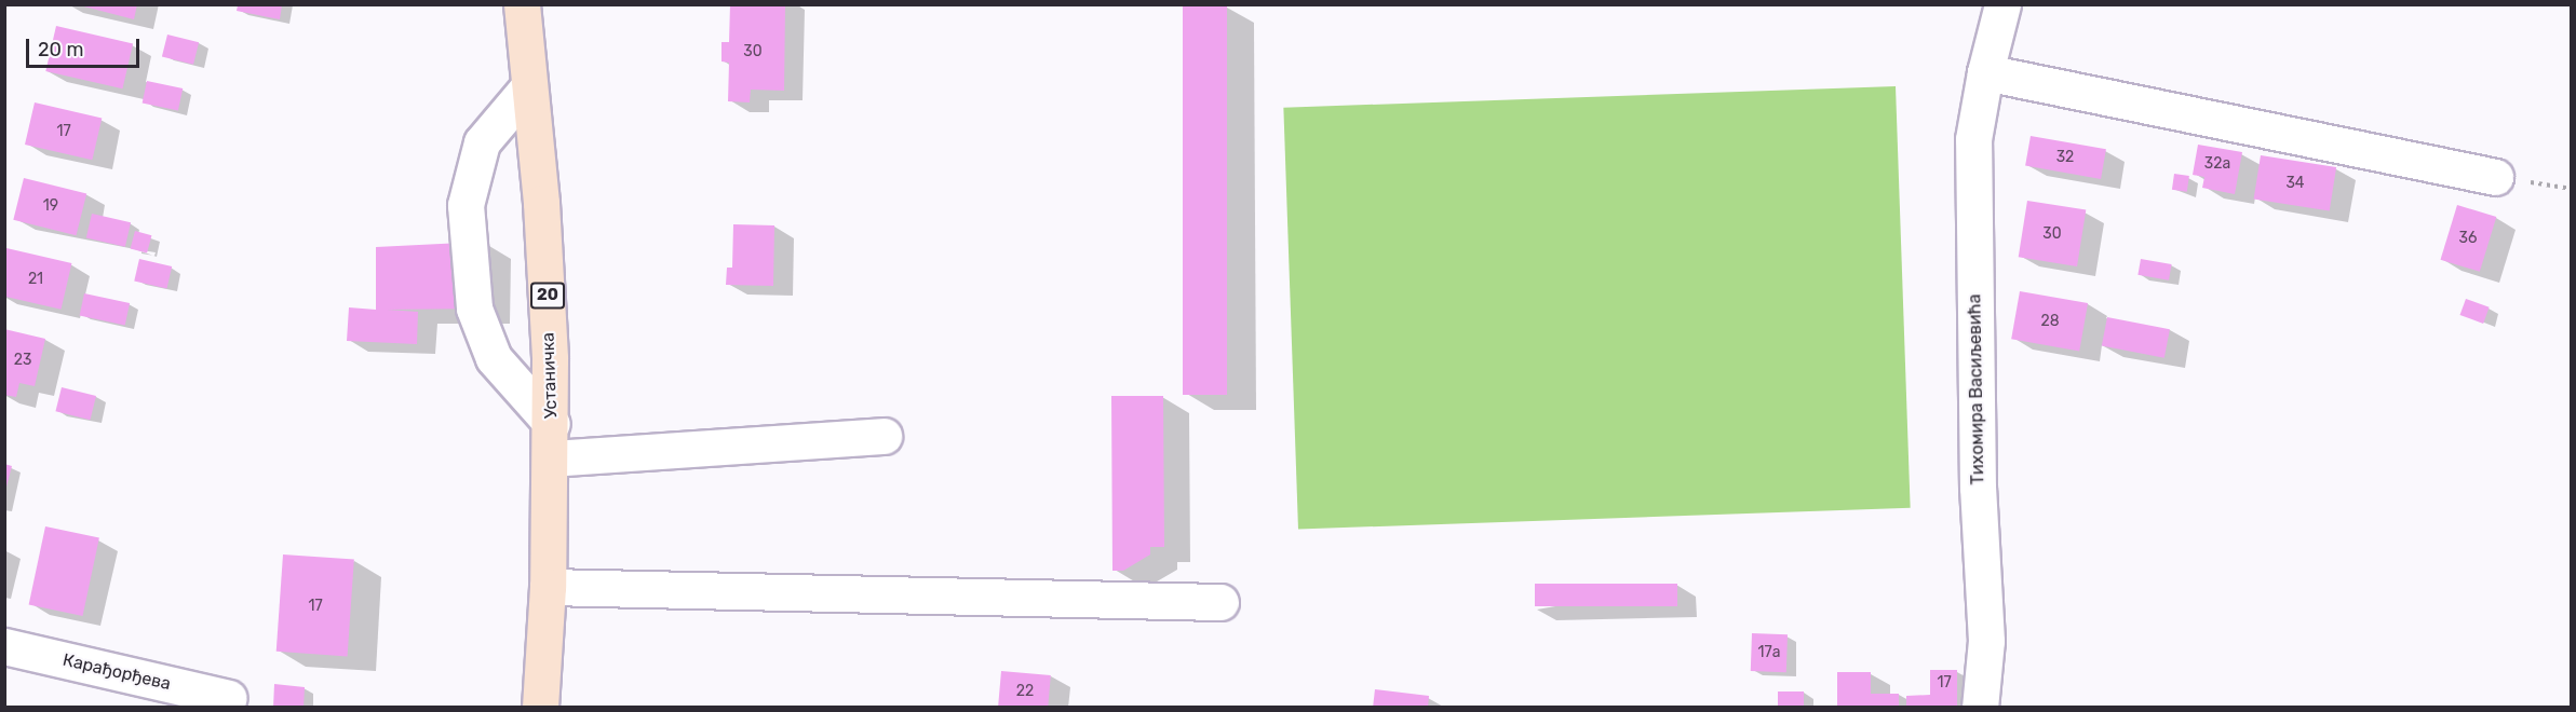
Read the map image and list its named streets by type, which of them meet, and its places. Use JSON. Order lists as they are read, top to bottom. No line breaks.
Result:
{"streets":{"main road":["20","Устаничка"],"street":["Тихомира Васиљевића","Карађорђева"]},"house_numbers":["30","17","32","32a","34","19","30","36","21","28","23","17","17a","17","22"],"scale_bar":"20 m"}
